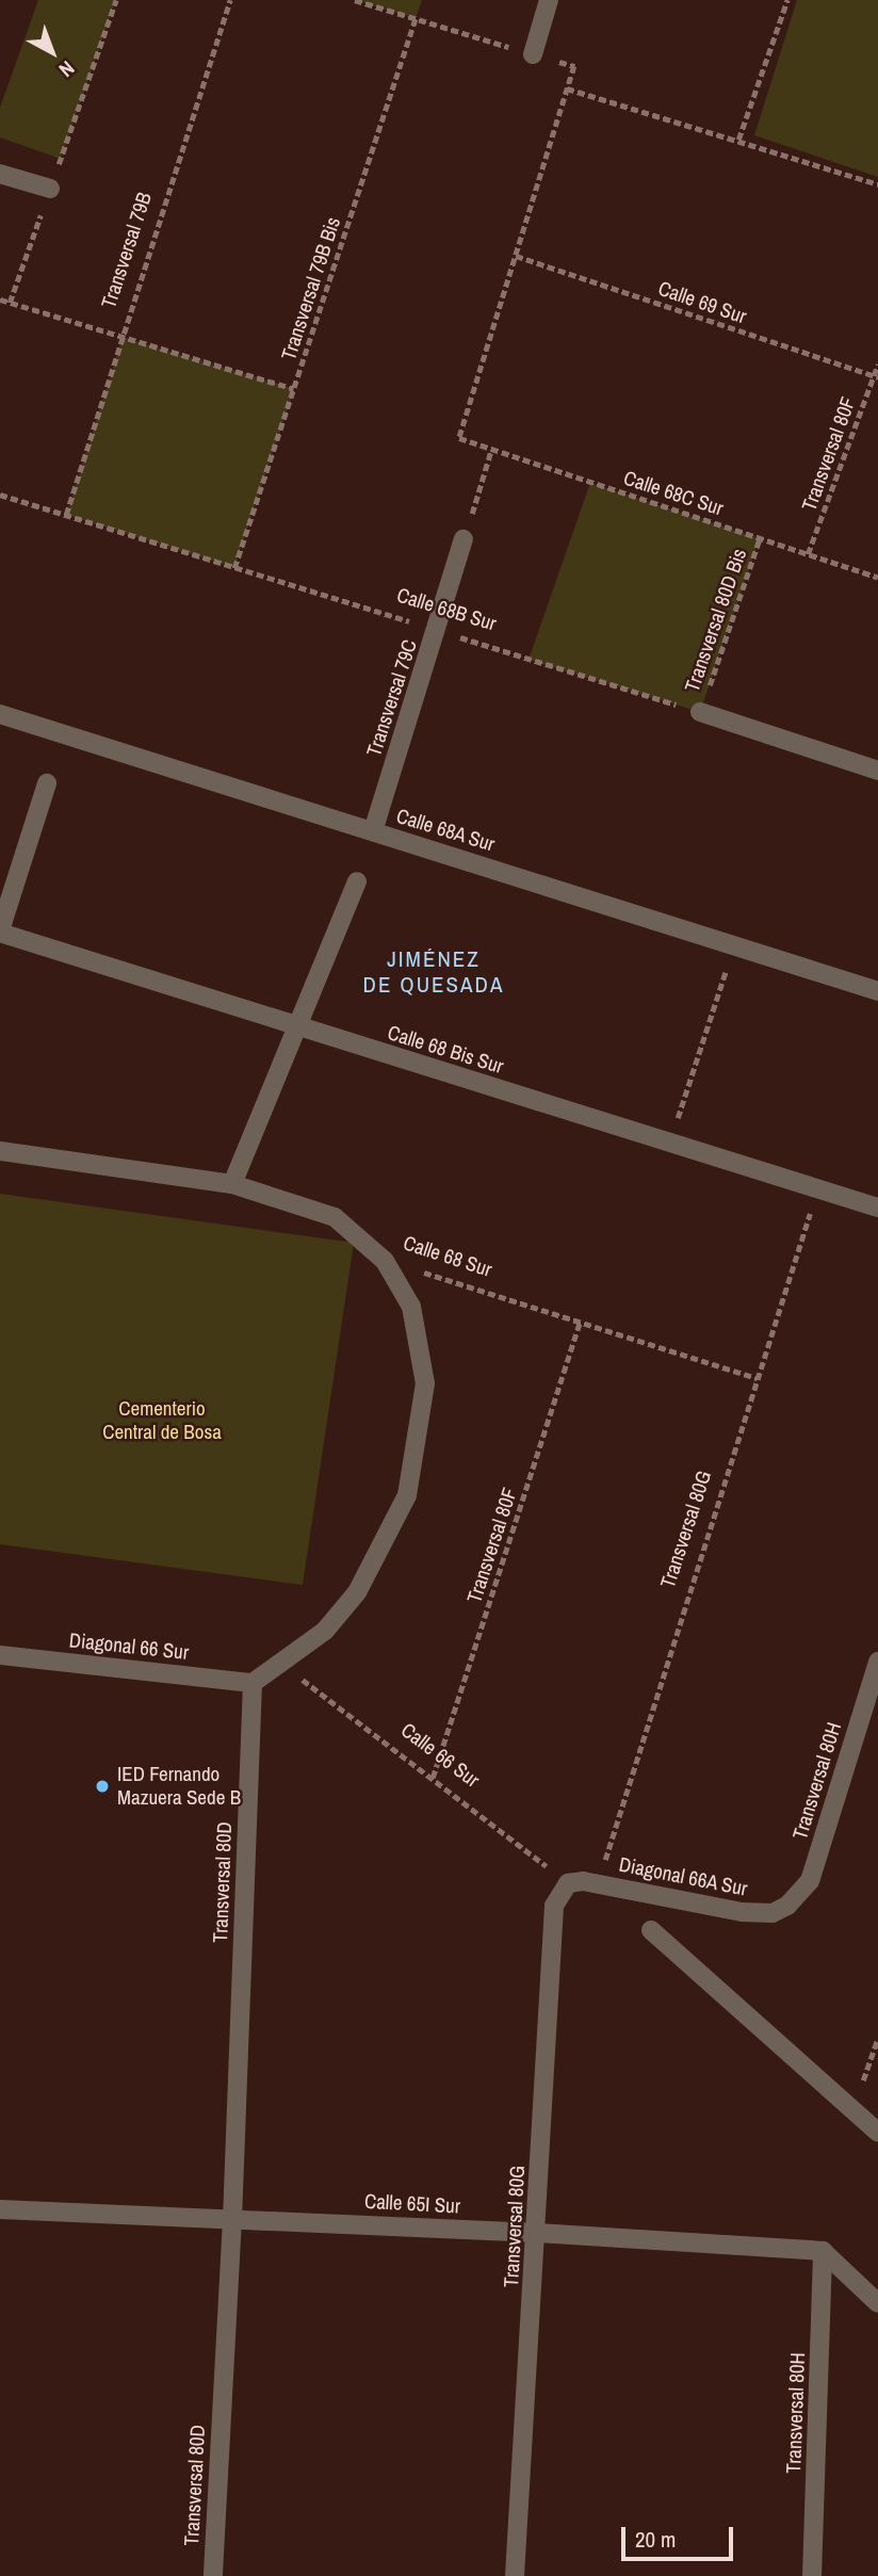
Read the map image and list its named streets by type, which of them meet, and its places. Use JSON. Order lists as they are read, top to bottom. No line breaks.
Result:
{"streets":{"street":["Transversal 79C","Calle 68A Sur","Calle 68 Bis Sur","Calle 68 Sur","Transversal 80G","Diagonal 66 Sur","Transversal 80H","Diagonal 66A Sur","Transversal 80D","Calle 65I Sur"],"path":["Transversal 79B","Transversal 79B Bis","Calle 69 Sur","Transversal 80F","Calle 68C Sur","Calle 68B Sur","Transversal 80D Bis","Calle 66 Sur"]},"crossings":[["Transversal 79B","Calle 68B Sur"],["Transversal 79B Bis","Calle 68B Sur"],["Calle 69 Sur","Transversal 80F"],["Calle 69 Sur","Calle 68C Sur"],["Transversal 80F","Calle 68C Sur"],["Transversal 80F","Calle 68 Sur"],["Transversal 80F","Calle 66 Sur"],["Calle 68C Sur","Transversal 80D Bis"],["Calle 68B Sur","Transversal 80D Bis"],["Calle 68B Sur","Transversal 79C"],["Transversal 79C","Calle 68A Sur"],["Calle 68 Bis Sur","Transversal 80G"],["Calle 68 Sur","Transversal 80G"],["Transversal 80G","Calle 66 Sur"],["Transversal 80G","Diagonal 66A Sur"],["Transversal 80G","Calle 65I Sur"],["Diagonal 66 Sur","Transversal 80D"],["Calle 66 Sur","Diagonal 66A Sur"],["Transversal 80H","Diagonal 66A Sur"],["Transversal 80H","Calle 65I Sur"],["Transversal 80D","Calle 65I Sur"]],"districts":["JIMÉNEZ DE QUESADA"],"parks":["Cementerio Central de Bosa"],"places":["IED Fernando Mazuera Sede B"],"scale_bar":"20 m","north":"bottom right"}
